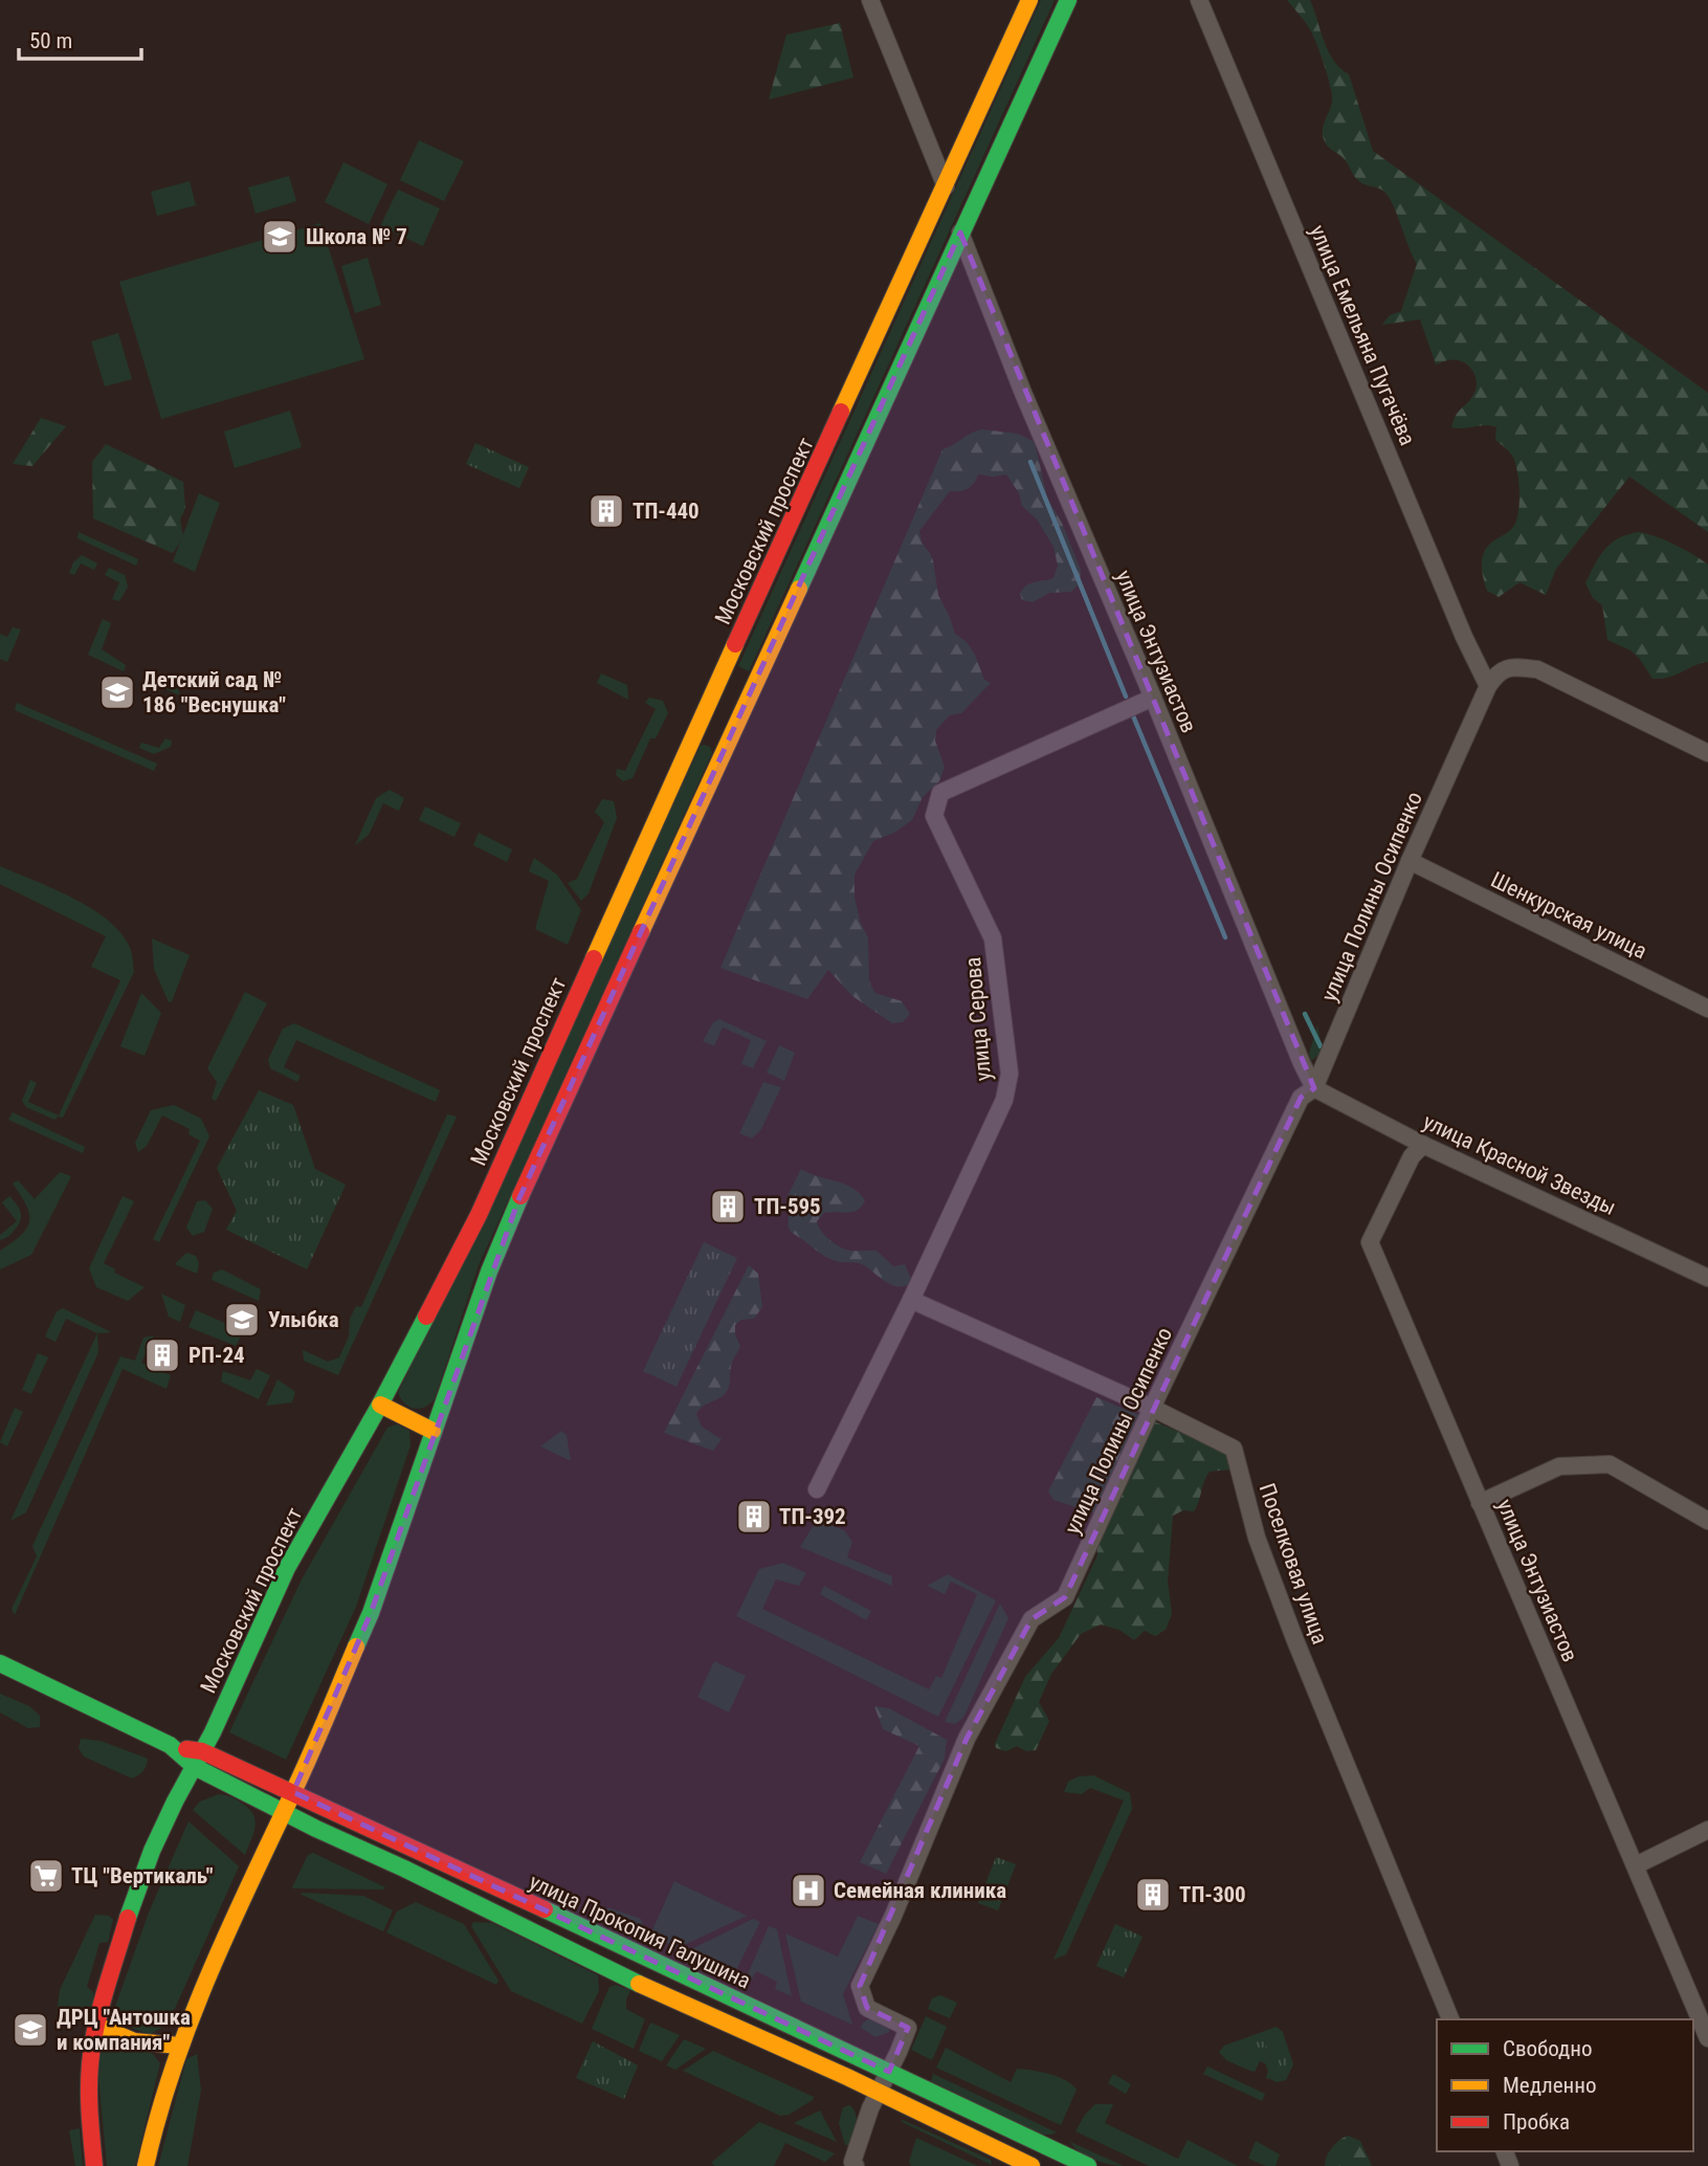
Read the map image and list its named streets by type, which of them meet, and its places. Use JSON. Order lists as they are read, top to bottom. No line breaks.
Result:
{"streets":{"main road":["Московский проспект","улица Прокопия Галушина"],"street":["улица Емельяна Пугачёва","улица Энтузиастов","улица Полины Осипенко","Шенкурская улица","улица Серова","улица Красной Звезды","Поселковая улица"]},"crossings":[["улица Емельяна Пугачёва","улица Полины Осипенко"],["Московский проспект","улица Прокопия Галушина"],["улица Энтузиастов","улица Полины Осипенко"],["улица Энтузиастов","улица Серова"],["улица Энтузиастов","улица Красной Звезды"],["улица Полины Осипенко","Шенкурская улица"],["улица Полины Осипенко","улица Красной Звезды"],["улица Полины Осипенко","Поселковая улица"],["улица Полины Осипенко","улица Прокопия Галушина"],["улица Серова","Поселковая улица"]],"places":{"school or university":["Школа № 7","Детский сад № 186 \"Веснушка\"","Улыбка","ДРЦ \"Антошка и компания\""],"building":["ТП-440","ТП-595","РП-24","ТП-392","ТП-300"],"supermarket":["ТЦ \"Вертикаль\""],"hospital":["Семейная клиника"]},"legend":["Свободно","Медленно","Пробка"],"scale_bar":"50 m"}
